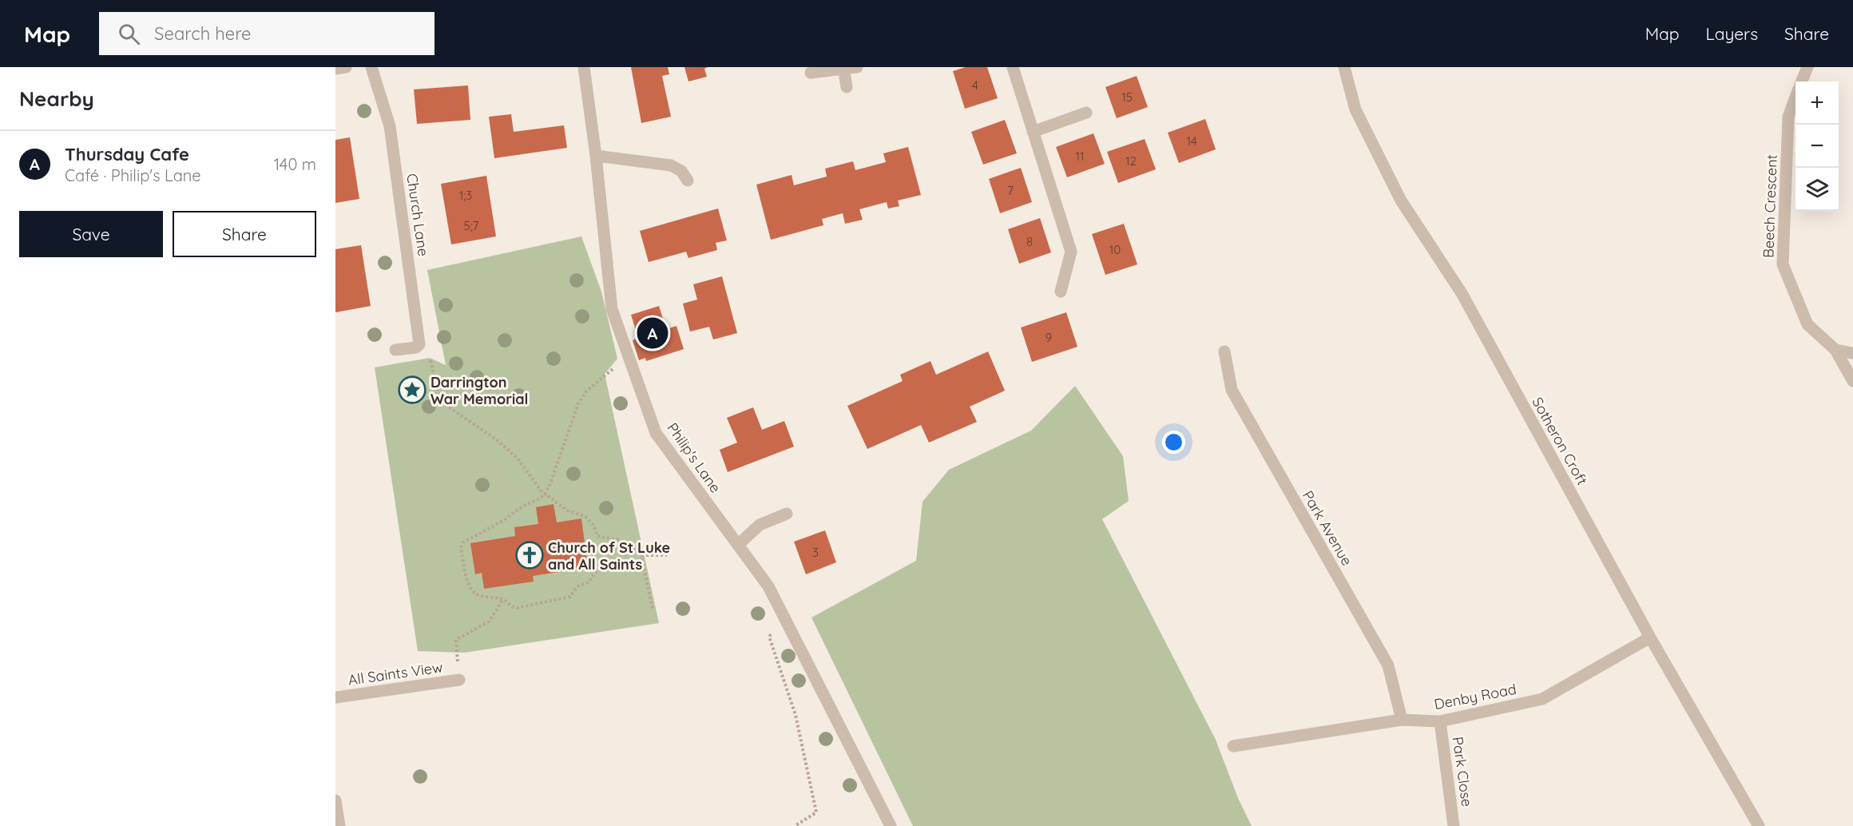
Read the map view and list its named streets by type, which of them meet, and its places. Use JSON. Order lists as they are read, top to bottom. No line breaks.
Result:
{"streets":{"street":["Beech Crescent","Church Lane","Sotheron Croft","Philip's Lane","Park Avenue","All Saints View","Denby Road","Park Close"]},"crossings":[["Sotheron Croft","Denby Road"],["Park Avenue","Denby Road"],["Denby Road","Park Close"]],"places":{"place":["Darrington War Memorial"],"church":["Church of St Luke and All Saints"]},"house_numbers":["4","15","14","11","12","7","1;3","5;7","8","10","9","3"],"page":{"header":"Map","search":"Search here","nav":["Map","Layers","Share"],"heading":"Nearby","map_buttons":["+","−"],"list":[{"mark":"A","name":"Thursday Cafe","note":"Café · Philip's Lane","value":"140 m"}],"buttons":["Save","Share"],"pins":"A"}}
